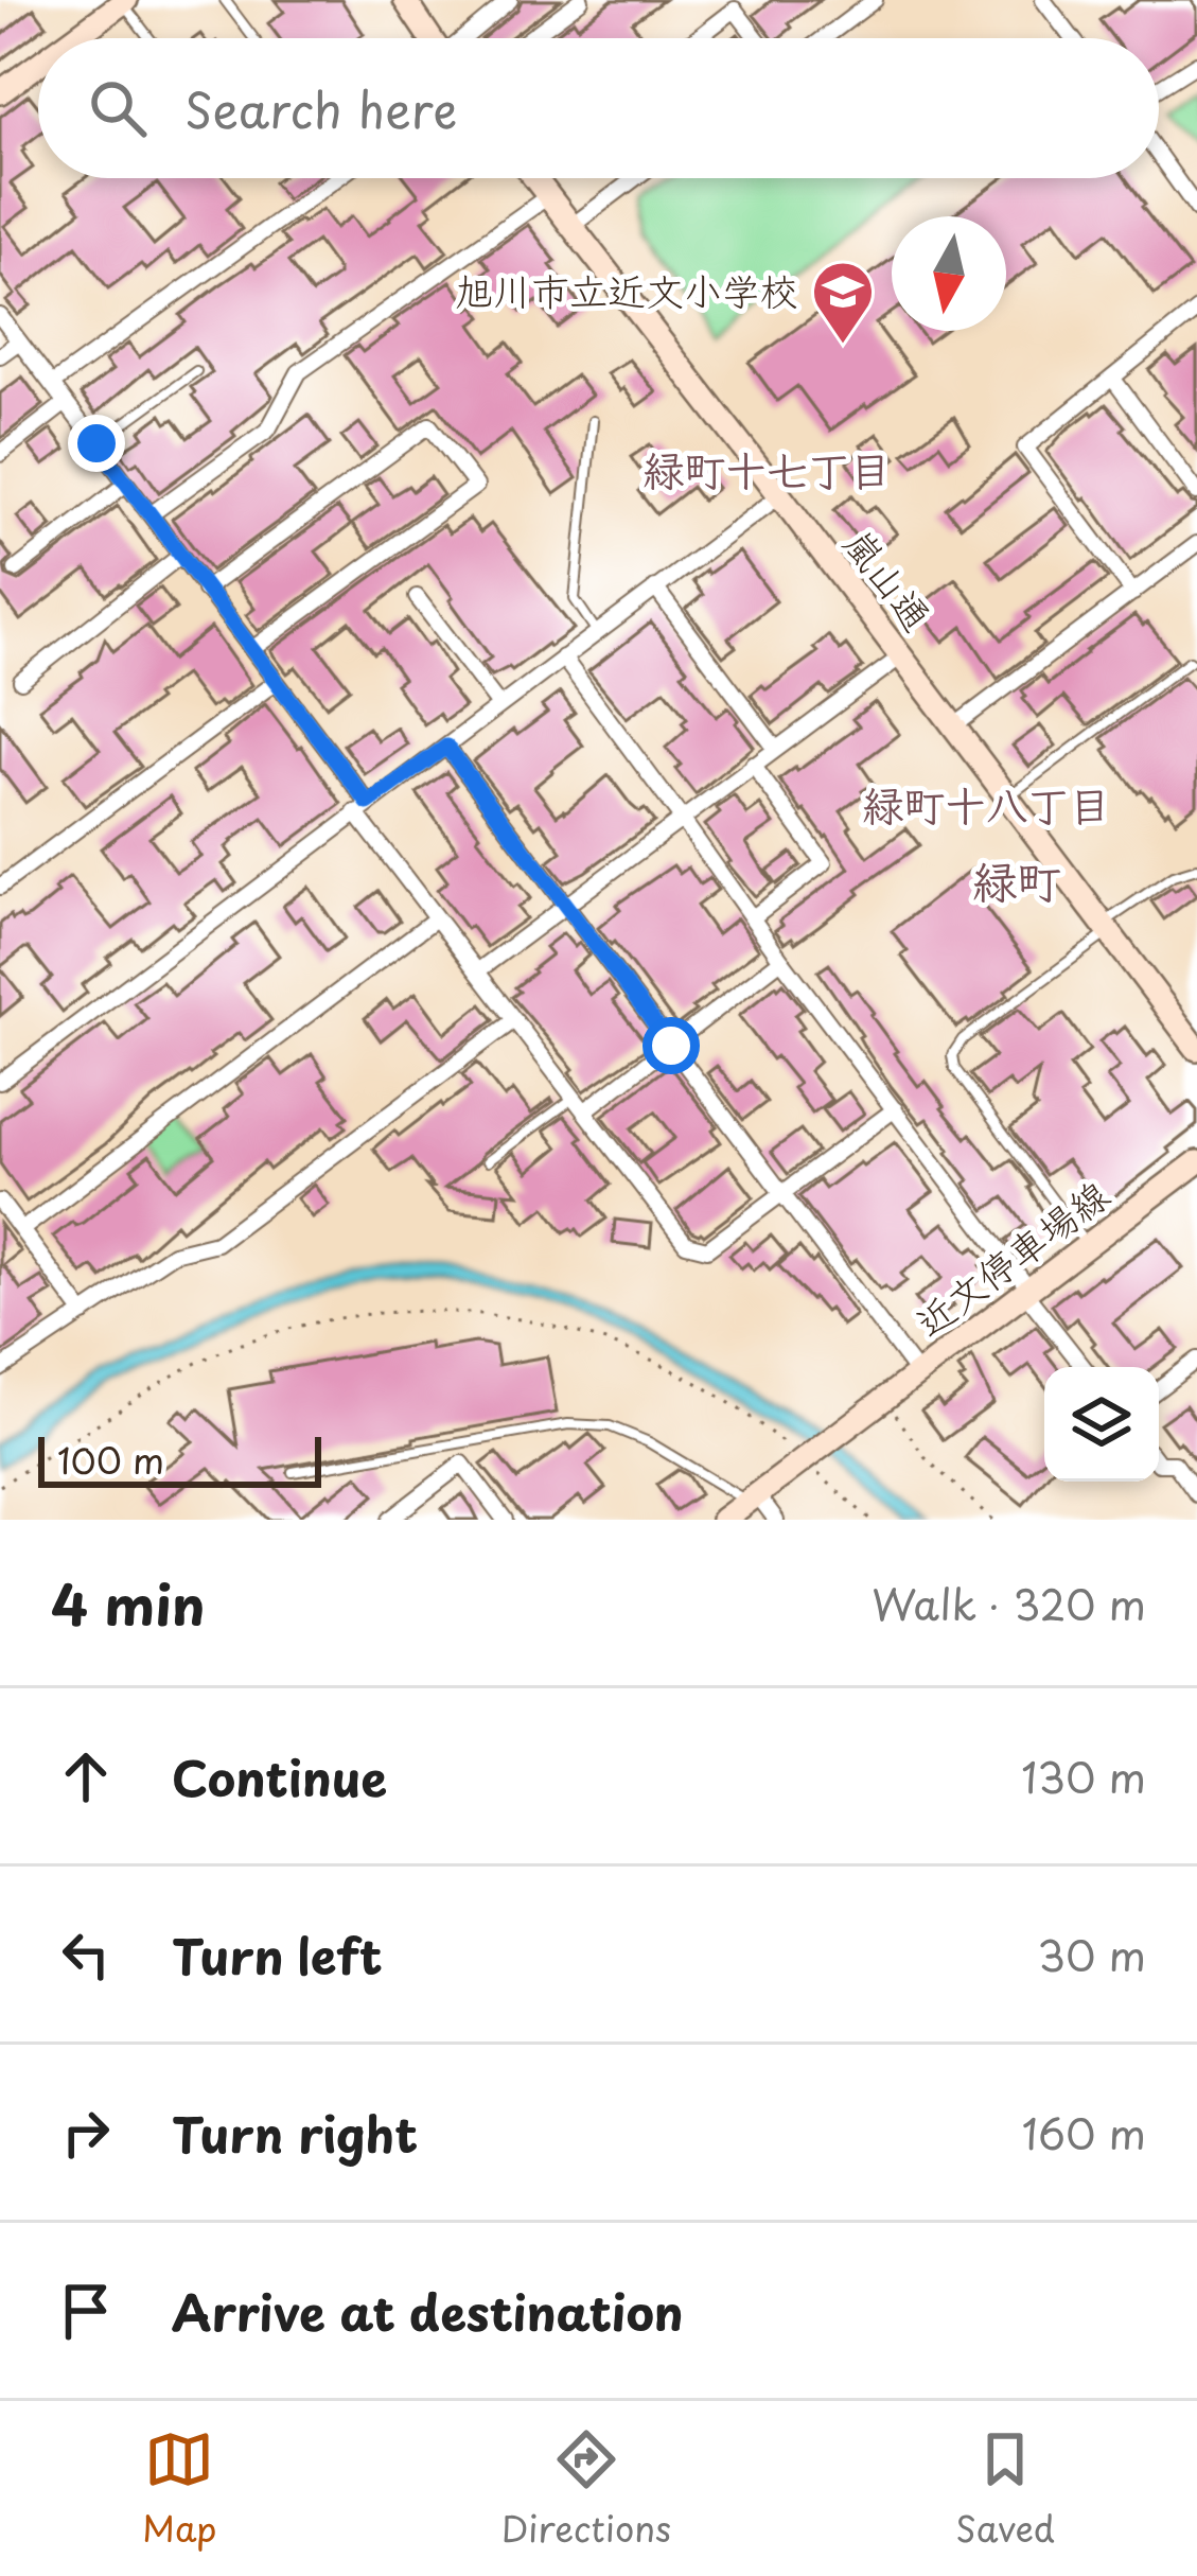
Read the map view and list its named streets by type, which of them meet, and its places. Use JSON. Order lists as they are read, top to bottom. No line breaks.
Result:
{"streets":{"street":["嵐山通","近文停車場線"]},"districts":["緑町十七丁目","緑町十八丁目","緑町"],"places":{"school or university":["旭川市立近文小学校"]},"scale_bar":"100 m","north":"bottom","page":{"search":"Search here","scale":"100 m","heading":["4 min","Walk · 320 m"],"list":[["Continue","130 m"],["Turn left","30 m"],["Turn right","160 m"],"Arrive at destination"],"nav":["Map","Directions","Saved"]}}
